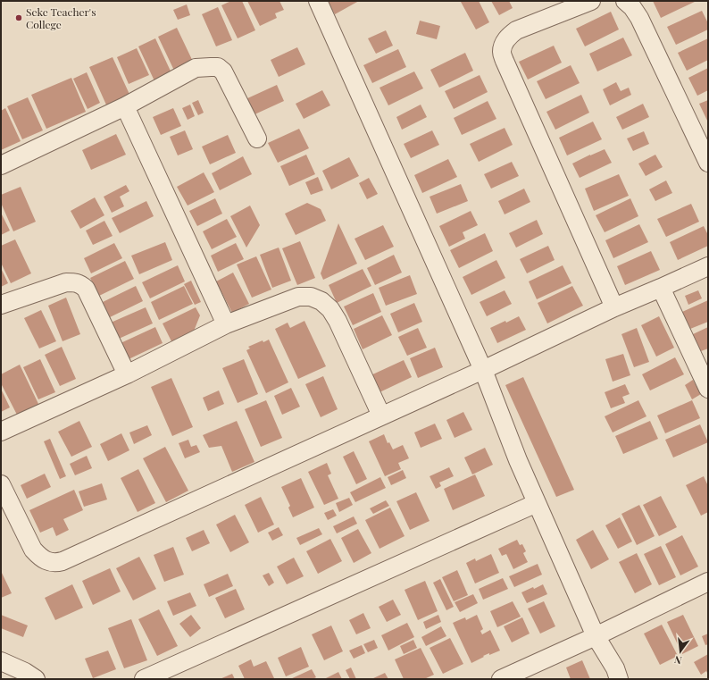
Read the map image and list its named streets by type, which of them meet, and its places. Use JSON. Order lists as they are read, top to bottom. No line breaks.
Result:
{"places":["Seke Teacher's College"],"north":"bottom"}
